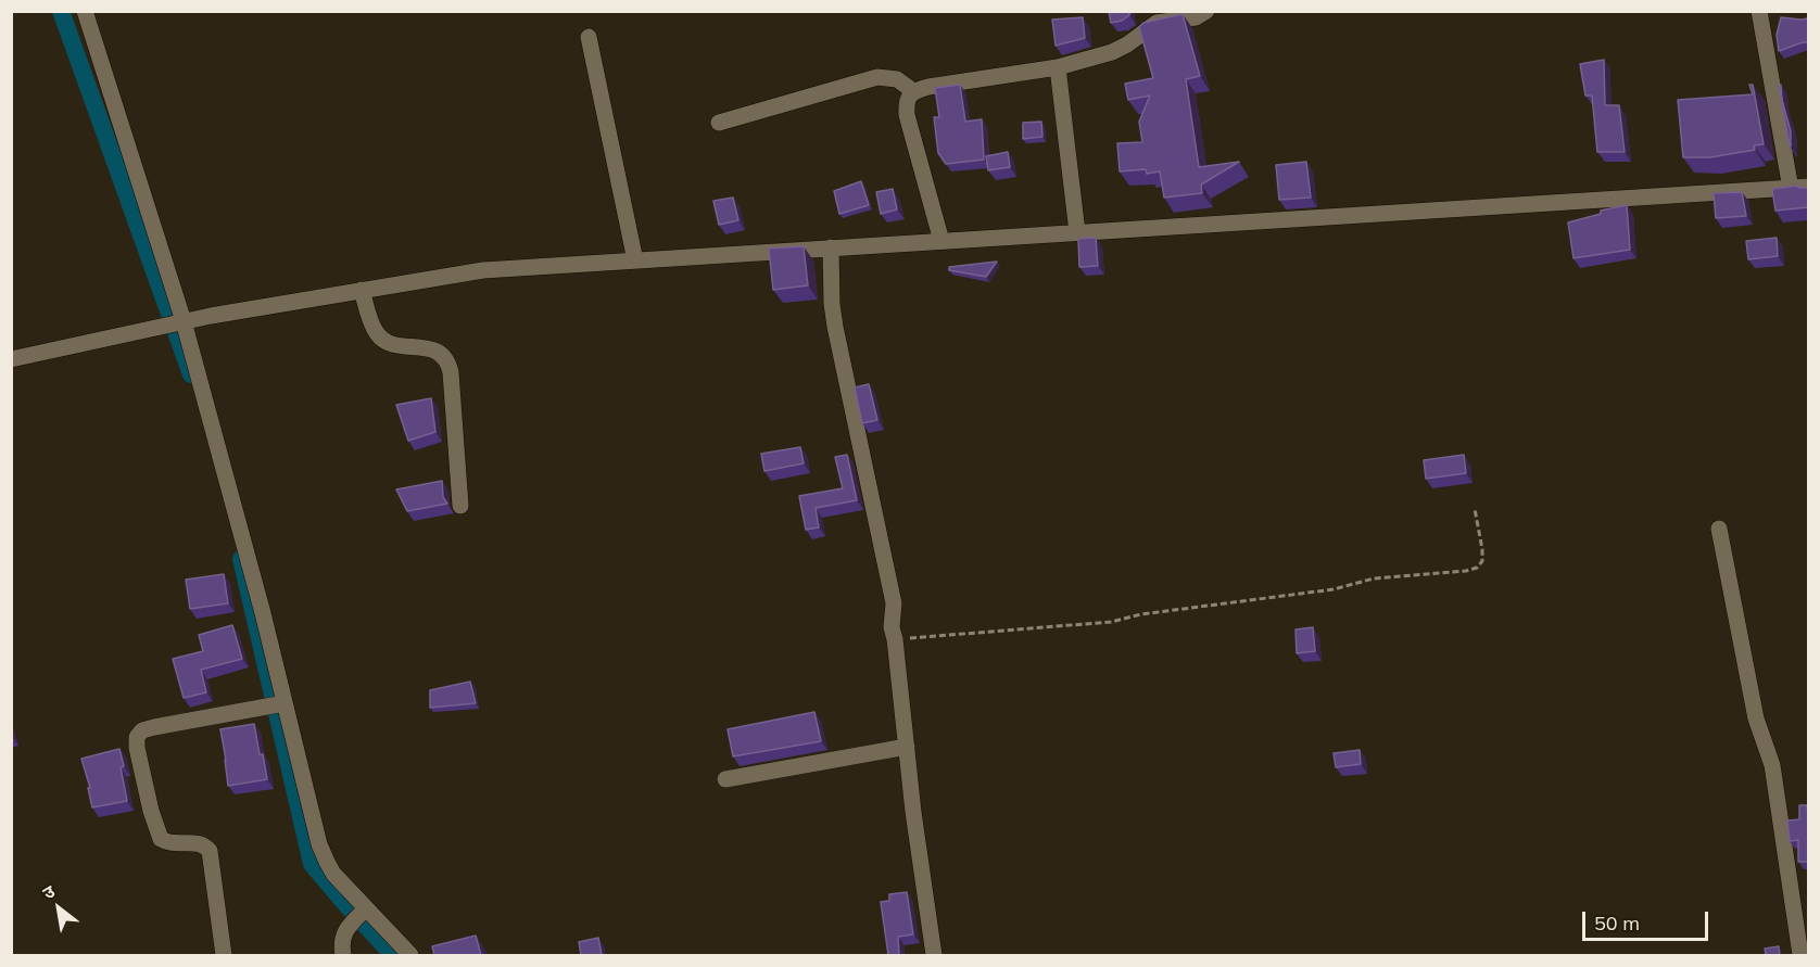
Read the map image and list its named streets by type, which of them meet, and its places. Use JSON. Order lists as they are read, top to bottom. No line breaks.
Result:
{"scale_bar":"50 m","north":"top left"}
